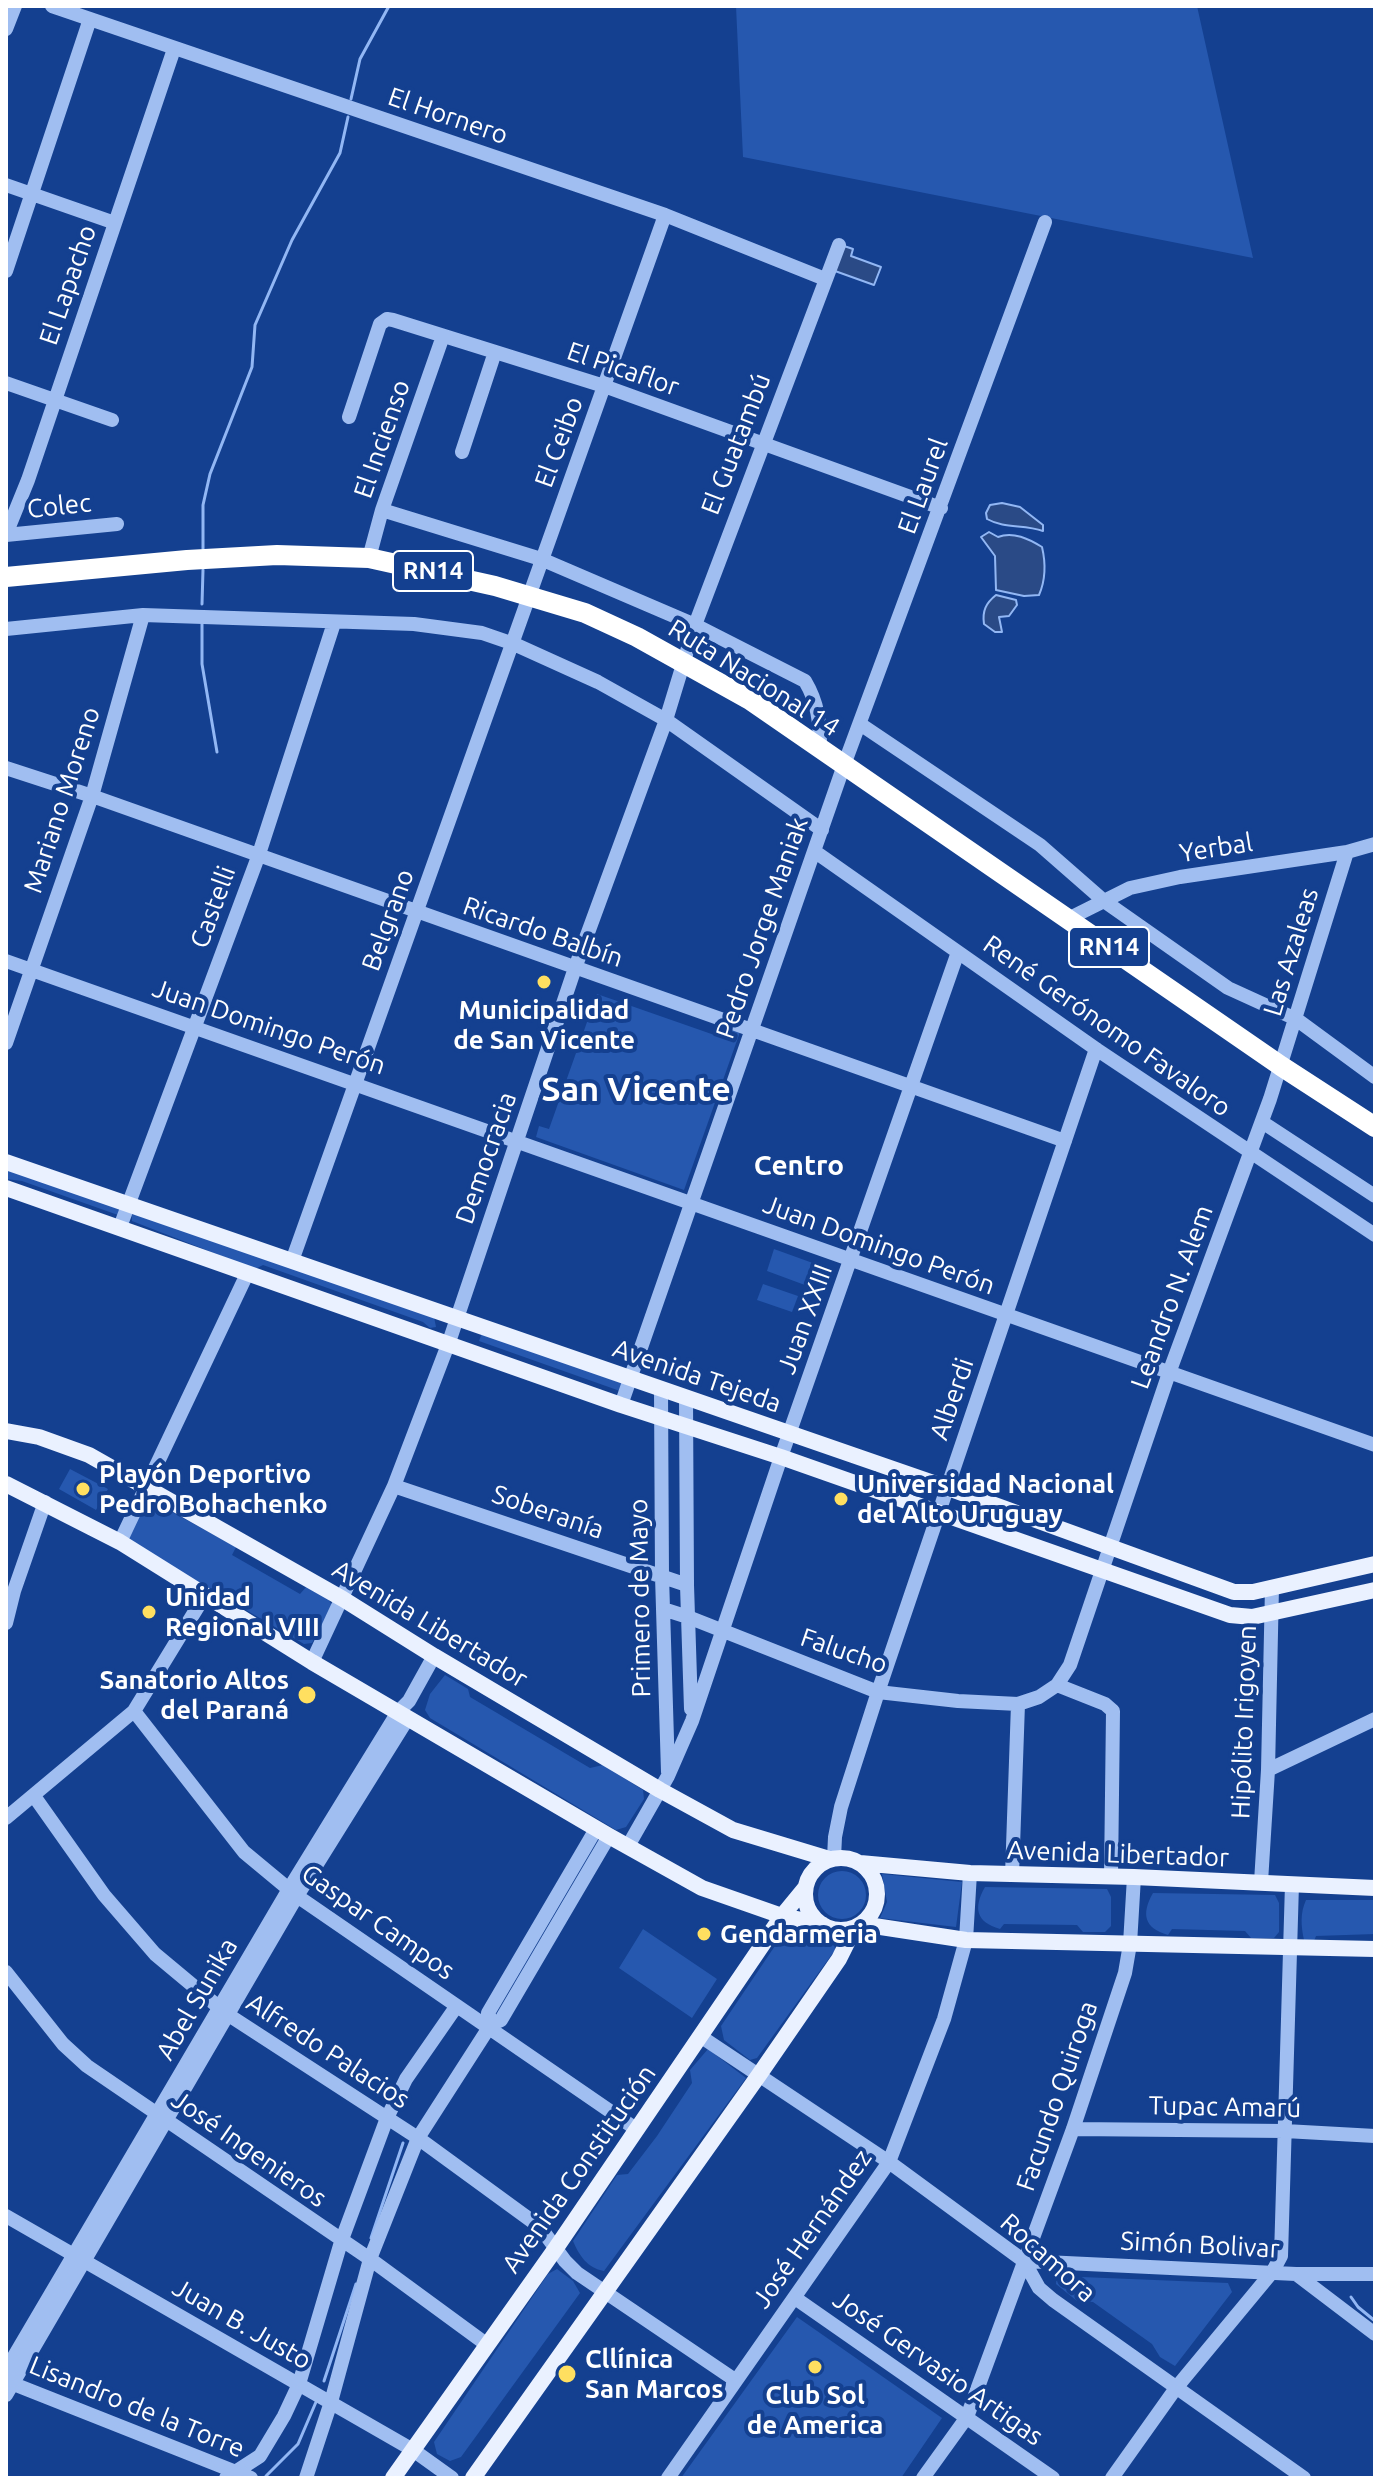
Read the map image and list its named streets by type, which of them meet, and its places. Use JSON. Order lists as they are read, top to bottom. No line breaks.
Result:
{"streets":{"highway":["RN14","Ruta Nacional 14"],"main road":["Avenida Tejeda","Avenida Libertador","Avenida Constitución"],"street":["El Hornero","El Lapacho","El Picaflor","El Incienso","El Ceibo","El Guatambú","El Laurel","Colec","Mariano Moreno","Yerbal","Castelli","Belgrano","Pedro Jorge Maniak","Ricardo Balbín","Las Azaleas","René Gerónomo Favaloro","Juan Domingo Perón","Democracia","Leandro N. Alem","Juan XXIII","Alberdi","Soberanía","Primero de Mayo","Falucho","Hipólito Irigoyen","Gaspar Campos","Abel Sunika","Alfredo Palacios","Facundo Quiroga","Tupac Amarú","José Ingenieros","José Hernández","Simón Bolivar","Rocamora","Juan B. Justo","José Gervasio Artigas","Lisandro de la Torre"]},"crossings":[["El Hornero","El Lapacho"],["El Hornero","El Ceibo"],["El Hornero","El Guatambú"],["El Lapacho","Colec"],["El Picaflor","El Incienso"],["El Picaflor","El Ceibo"],["El Picaflor","El Guatambú"],["El Picaflor","El Laurel"],["El Incienso","Ruta Nacional 14"],["El Ceibo","Ruta Nacional 14"],["El Ceibo","Belgrano"],["El Guatambú","Ruta Nacional 14"],["El Guatambú","Democracia"],["El Laurel","Ruta Nacional 14"],["El Laurel","Pedro Jorge Maniak"],["Ruta Nacional 14","Yerbal"],["Ruta Nacional 14","Belgrano"],["Ruta Nacional 14","Pedro Jorge Maniak"],["Ruta Nacional 14","Las Azaleas"],["Ruta Nacional 14","Democracia"],["Ruta Nacional 14","Leandro N. Alem"],["Mariano Moreno","Ricardo Balbín"],["Mariano Moreno","Juan Domingo Perón"],["Yerbal","Las Azaleas"],["Castelli","Ricardo Balbín"],["Castelli","Juan Domingo Perón"],["Castelli","Avenida Tejeda"],["Belgrano","Ricardo Balbín"],["Belgrano","Juan Domingo Perón"],["Belgrano","Avenida Tejeda"],["Pedro Jorge Maniak","Ricardo Balbín"],["Pedro Jorge Maniak","René Gerónomo Favaloro"],["Pedro Jorge Maniak","Juan Domingo Perón"],["Pedro Jorge Maniak","Avenida Tejeda"],["Ricardo Balbín","Democracia"],["Ricardo Balbín","Juan XXIII"],["Ricardo Balbín","Alberdi"],["Las Azaleas","Leandro N. Alem"],["René Gerónomo Favaloro","Leandro N. Alem"],["René Gerónomo Favaloro","Juan XXIII"],["René Gerónomo Favaloro","Alberdi"],["Juan Domingo Perón","Democracia"],["Juan Domingo Perón","Leandro N. Alem"],["Juan Domingo Perón","Juan XXIII"],["Juan Domingo Perón","Alberdi"],["Democracia","Avenida Tejeda"],["Democracia","Soberanía"],["Democracia","Avenida Libertador"],["Leandro N. Alem","Avenida Tejeda"],["Juan XXIII","Avenida Tejeda"],["Juan XXIII","Primero de Mayo"],["Juan XXIII","Avenida Libertador"],["Juan XXIII","Falucho"],["Avenida Tejeda","Alberdi"],["Avenida Tejeda","Primero de Mayo"],["Avenida Tejeda","Hipólito Irigoyen"],["Alberdi","Avenida Libertador"],["Alberdi","Falucho"],["Alberdi","Avenida Constitución"],["Soberanía","Primero de Mayo"],["Primero de Mayo","Avenida Libertador"],["Primero de Mayo","Falucho"],["Avenida Libertador","Hipólito Irigoyen"],["Avenida Libertador","Abel Sunika"],["Avenida Libertador","Facundo Quiroga"],["Avenida Libertador","Avenida Constitución"],["Avenida Libertador","José Hernández"],["Gaspar Campos","Abel Sunika"],["Gaspar Campos","Avenida Constitución"],["Abel Sunika","Alfredo Palacios"],["Abel Sunika","José Ingenieros"],["Abel Sunika","Juan B. Justo"],["Abel Sunika","Lisandro de la Torre"],["Alfredo Palacios","Avenida Constitución"],["Alfredo Palacios","José Hernández"],["Facundo Quiroga","Tupac Amarú"],["Facundo Quiroga","Simón Bolivar"],["Facundo Quiroga","Rocamora"],["Facundo Quiroga","José Gervasio Artigas"],["José Ingenieros","Avenida Constitución"],["Avenida Constitución","Rocamora"],["Avenida Constitución","Juan B. Justo"],["José Hernández","Rocamora"],["José Hernández","José Gervasio Artigas"],["Simón Bolivar","Rocamora"]],"districts":["San Vicente","Centro"],"places":["Municipalidad de San Vicente","Playón Deportivo Pedro Bohachenko","Universidad Nacional del Alto Uruguay","Unidad Regional VIII","Sanatorio Altos del Paraná","Gendarmeria","Club Sol de America","Cllínica San Marcos"]}
